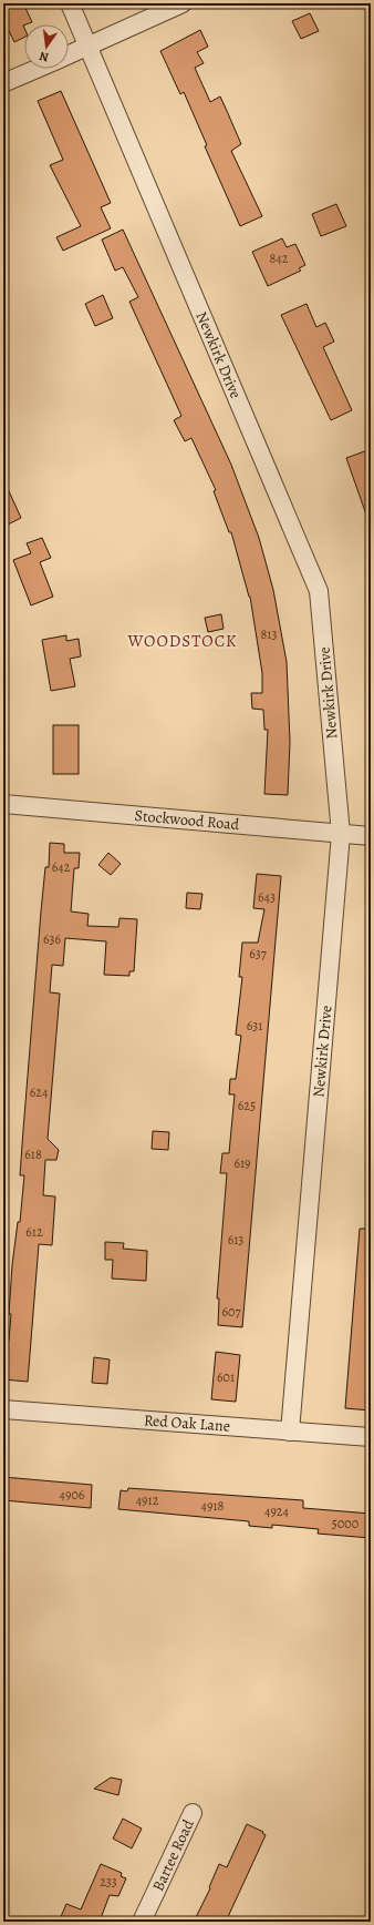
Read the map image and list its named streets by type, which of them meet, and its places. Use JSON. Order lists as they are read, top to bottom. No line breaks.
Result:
{"streets":{"street":["Newkirk Drive","Stockwood Road","Red Oak Lane","Bartee Road"]},"crossings":[["Newkirk Drive","Stockwood Road"],["Newkirk Drive","Red Oak Lane"]],"districts":["WOODSTOCK"],"house_numbers":["842","813","642","643","636","637","631","624","625","618","619","612","613","607","601","4906","4912","4918","4924","5000","233"],"north":"bottom"}
